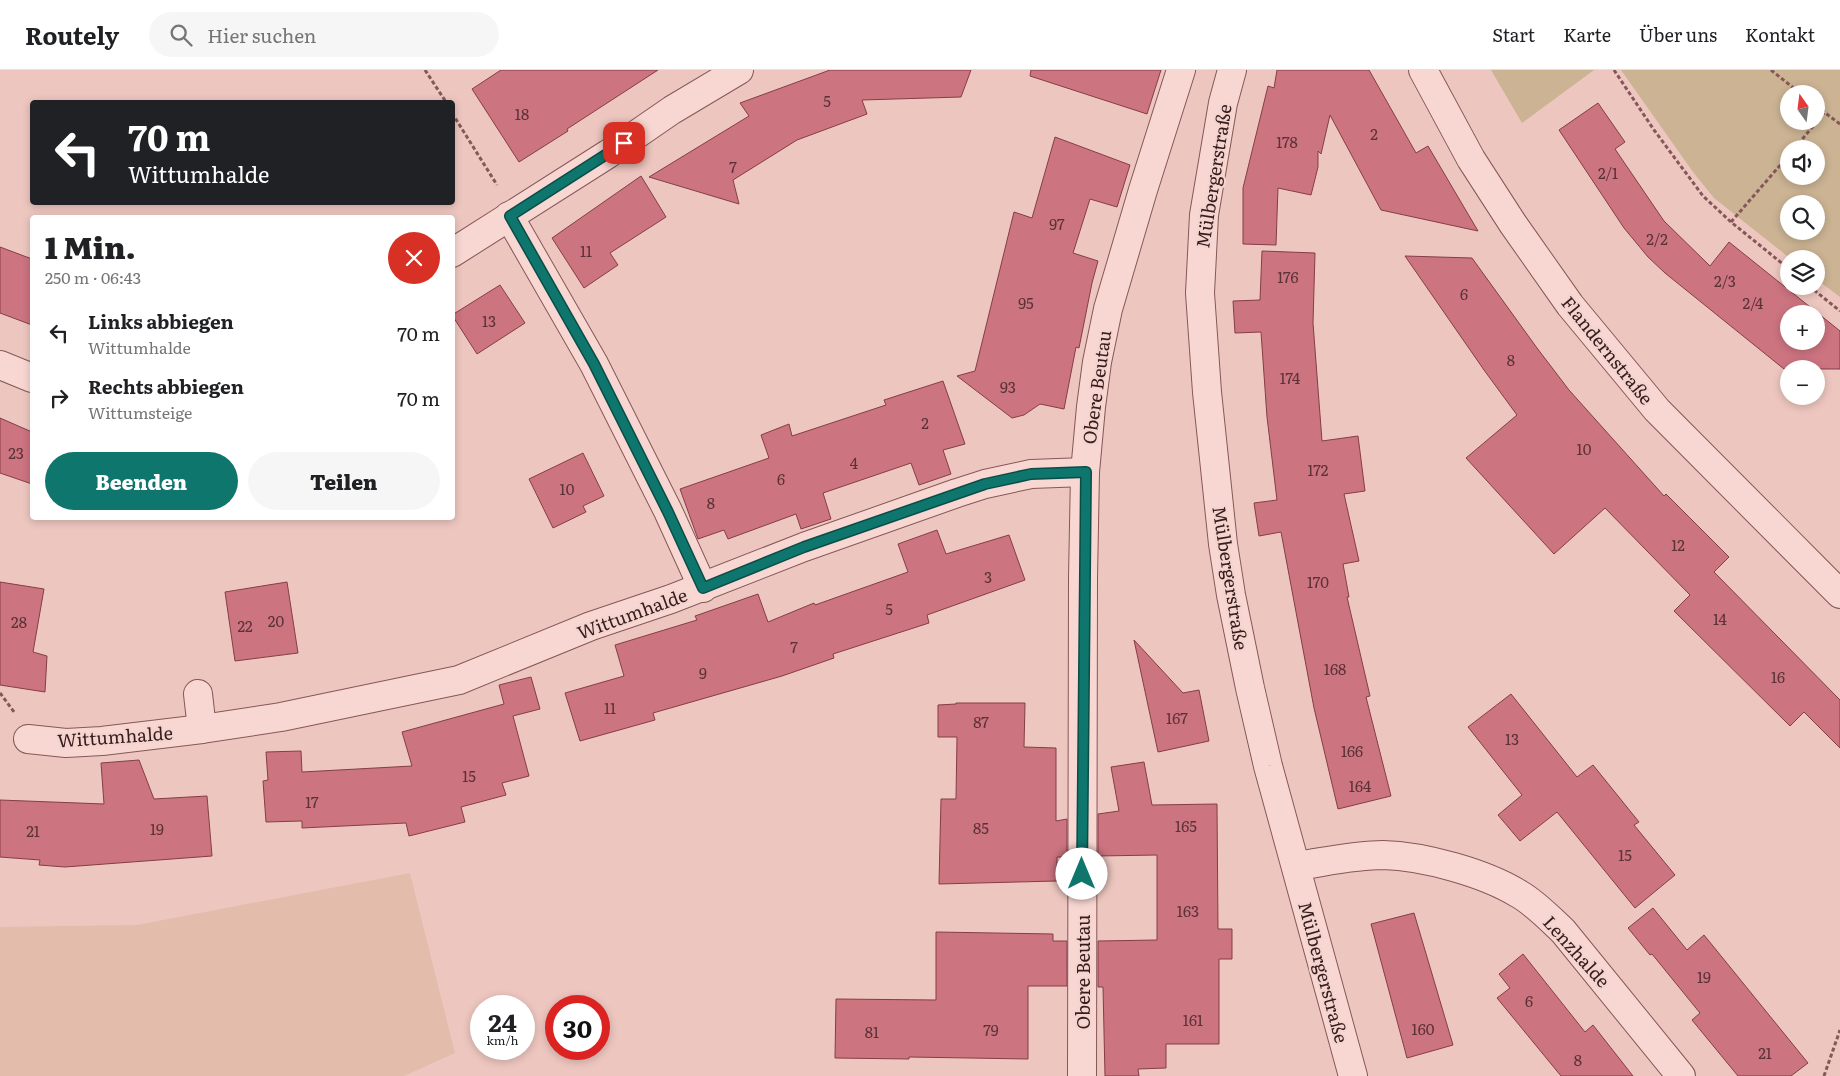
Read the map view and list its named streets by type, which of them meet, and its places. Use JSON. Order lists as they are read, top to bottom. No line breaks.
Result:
{"streets":{"street":["Mülbergerstraße","Flandernstraße","Obere Beutau","Wittumhalde","Lenzhalde"]},"crossings":[["Mülbergerstraße","Lenzhalde"],["Obere Beutau","Wittumhalde"]],"house_numbers":["5","18","2","178","7","2/1","97","2/2","11","176","2/3","6","95","2/4","13","8","174","93","2","10","23","4","172","6","10","8","12","3","170","5","14","20","28","22","7","168","9","16","11","167","87","13","166","15","164","17","165","85","19","21","15","163","19","6","161","160","79","81","21","8"],"north":"top","page":{"header":"Routely","search":"Hier suchen","nav":["Start","Karte","Über uns","Kontakt"],"map_buttons":["+","−"],"turn":["70 m","Wittumhalde"],"heading":["1 Min.","250 m · 06:43"],"list":[{"name":"Links abbiegen","note":"Wittumhalde","value":"70 m"},{"name":"Rechts abbiegen","note":"Wittumsteige","value":"70 m"}],"buttons":["Beenden","Teilen"],"speed":"24 km/h","limit":"30"}}
